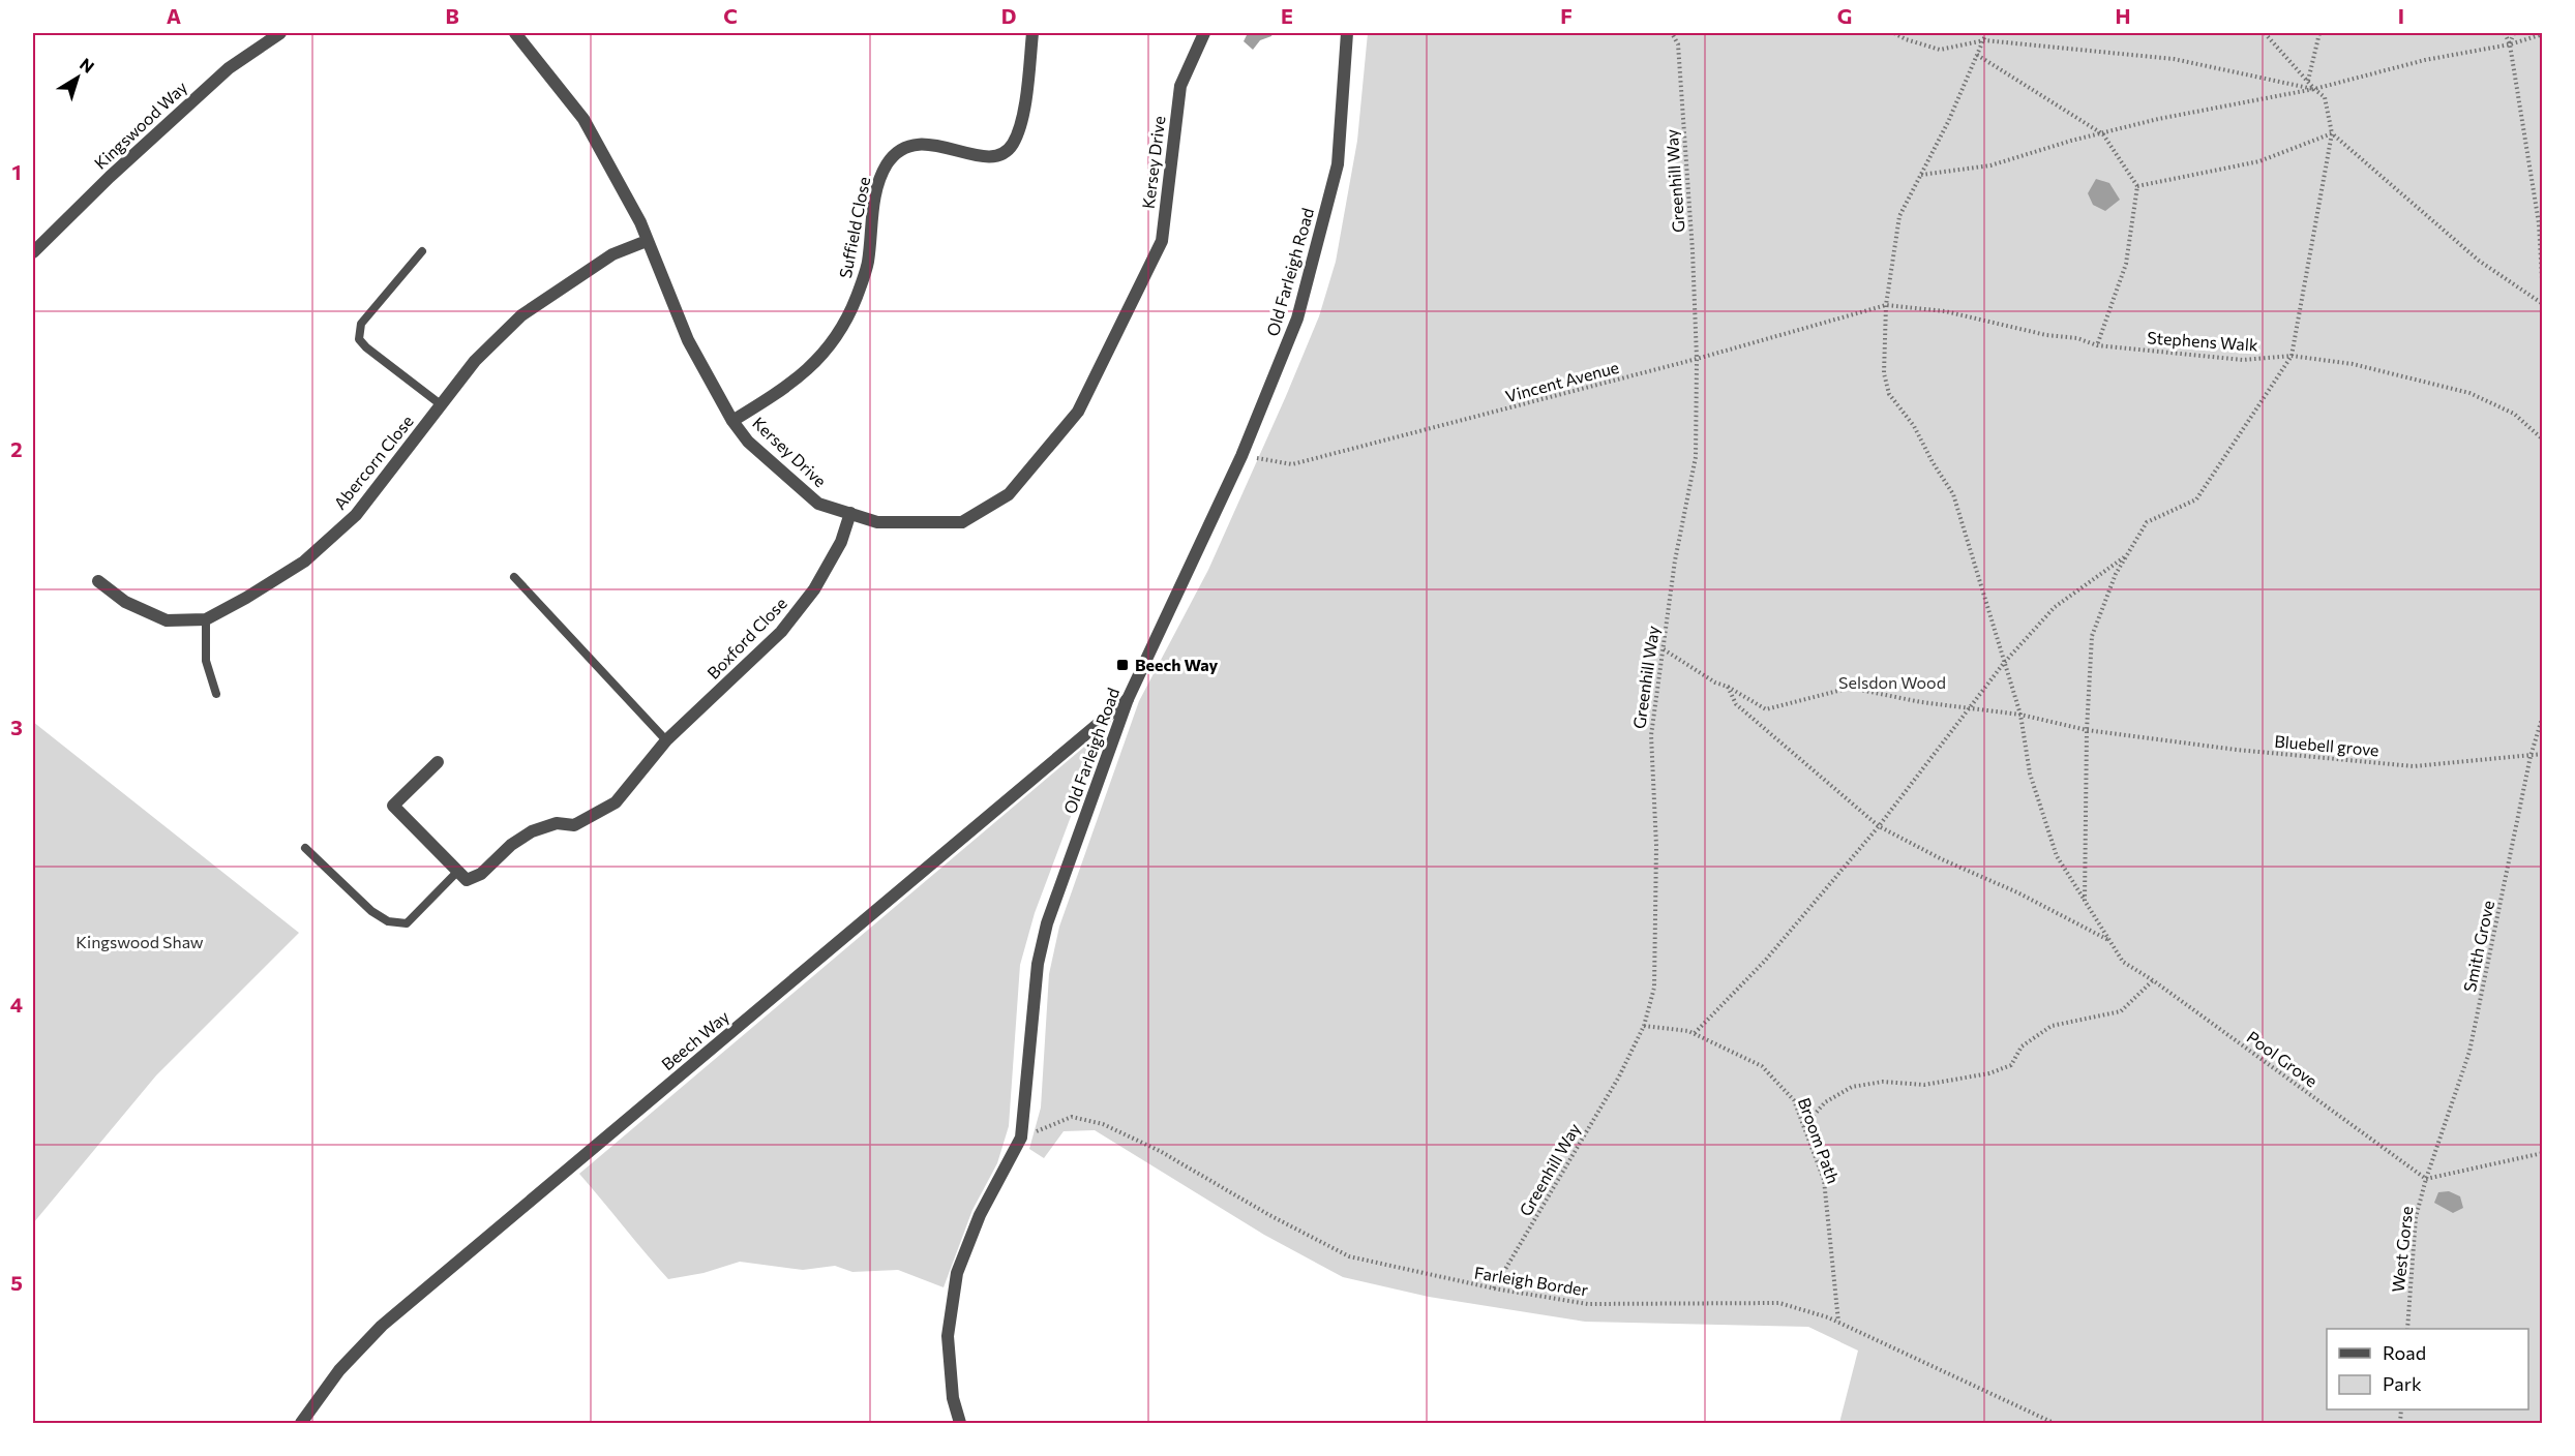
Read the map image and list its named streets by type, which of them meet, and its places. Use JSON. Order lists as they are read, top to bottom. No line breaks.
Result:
{"streets":{"street":["Kingswood Way","Kersey Drive","Suffield Close","Old Farleigh Road","Abercorn Close","Boxford Close","Beech Way"],"path":["Greenhill Way","Stephens Walk","Vincent Avenue","Bluebell grove","Smith Grove","Pool Grove","Broom Path","West Gorse","Farleigh Border"]},"crossings":[["Kersey Drive","Suffield Close"],["Kersey Drive","Abercorn Close"],["Kersey Drive","Boxford Close"],["Greenhill Way","Vincent Avenue"],["Greenhill Way","Bluebell grove"],["Greenhill Way","Broom Path"],["Greenhill Way","Farleigh Border"],["Old Farleigh Road","Vincent Avenue"],["Old Farleigh Road","Beech Way"],["Old Farleigh Road","Farleigh Border"],["Stephens Walk","Vincent Avenue"],["Bluebell grove","Smith Grove"],["Smith Grove","Pool Grove"],["Smith Grove","West Gorse"],["Pool Grove","West Gorse"],["Broom Path","Farleigh Border"]],"parks":["Selsdon Wood","Kingswood Shaw"],"places":{"transit":["Beech Way"]},"legend":["Road","Park"],"north":"top right","grid":{"columns":["A","B","C","D","E","F","G","H","I"],"rows":["1","2","3","4","5"]}}
